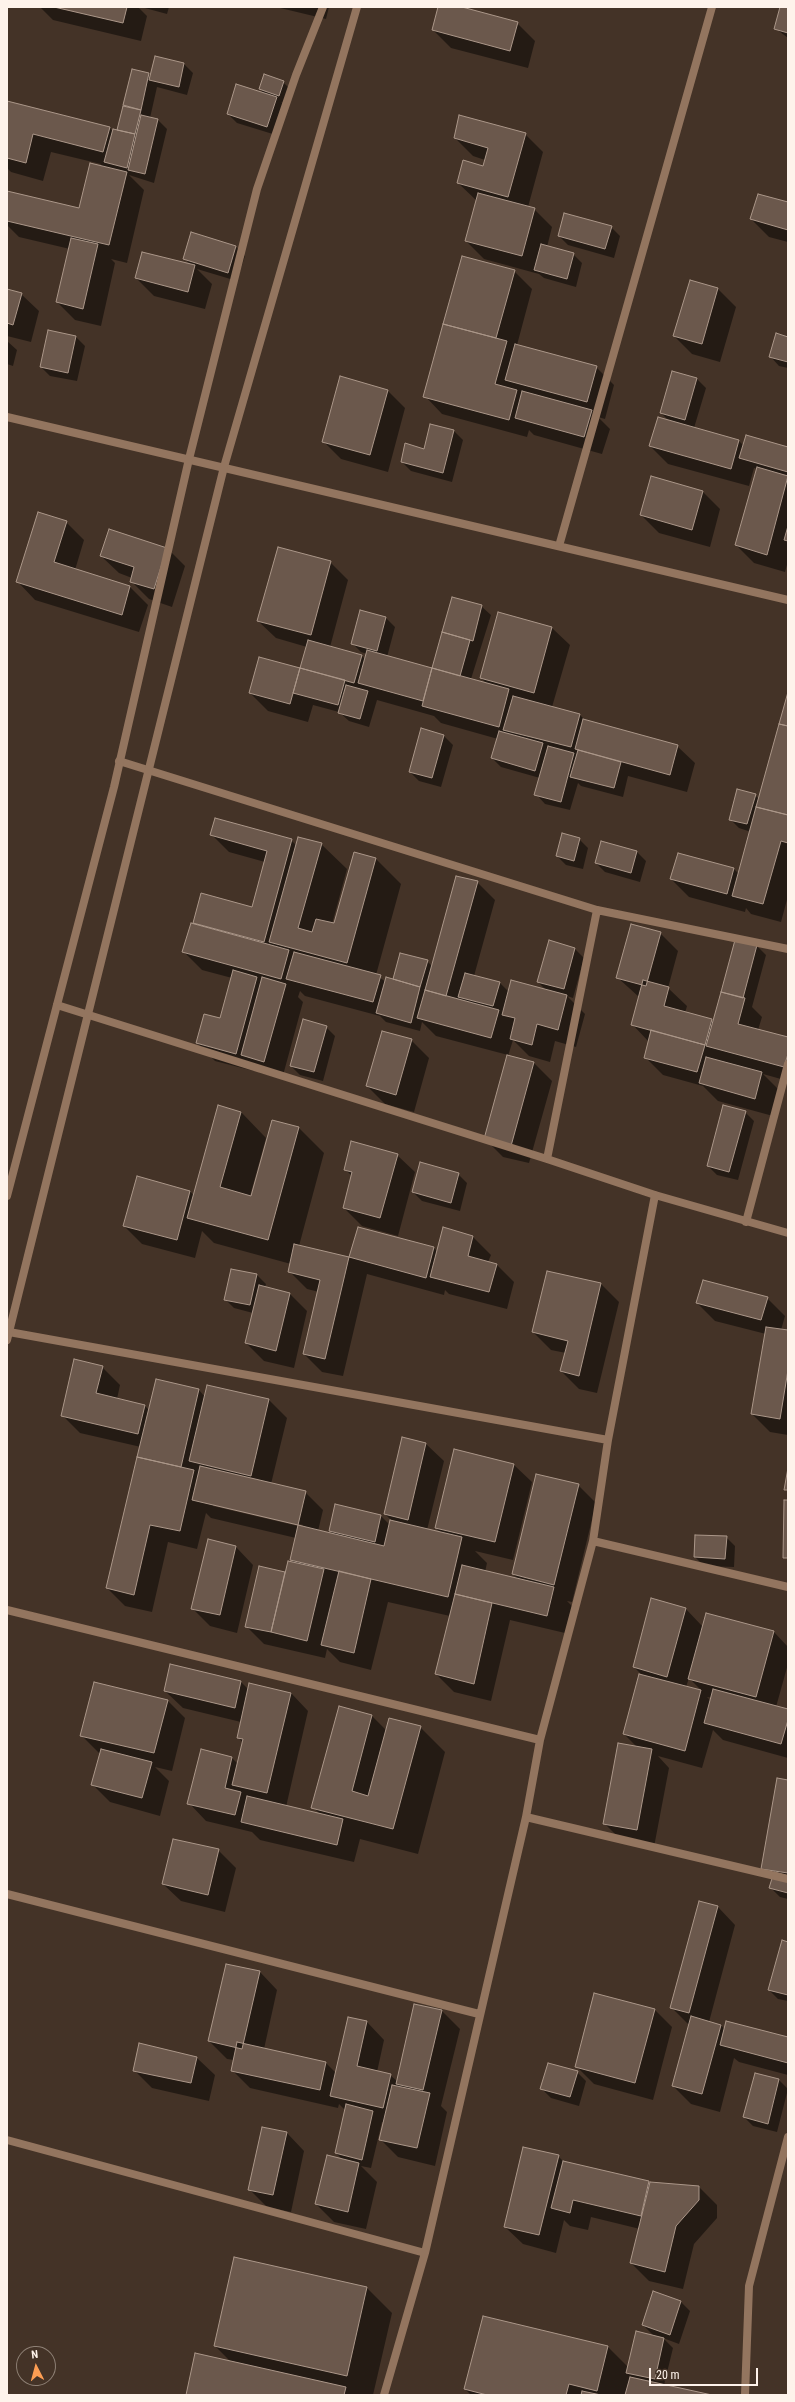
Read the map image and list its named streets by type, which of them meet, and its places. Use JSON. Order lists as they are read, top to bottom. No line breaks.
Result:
{"scale_bar":"20 m","north":"top"}
